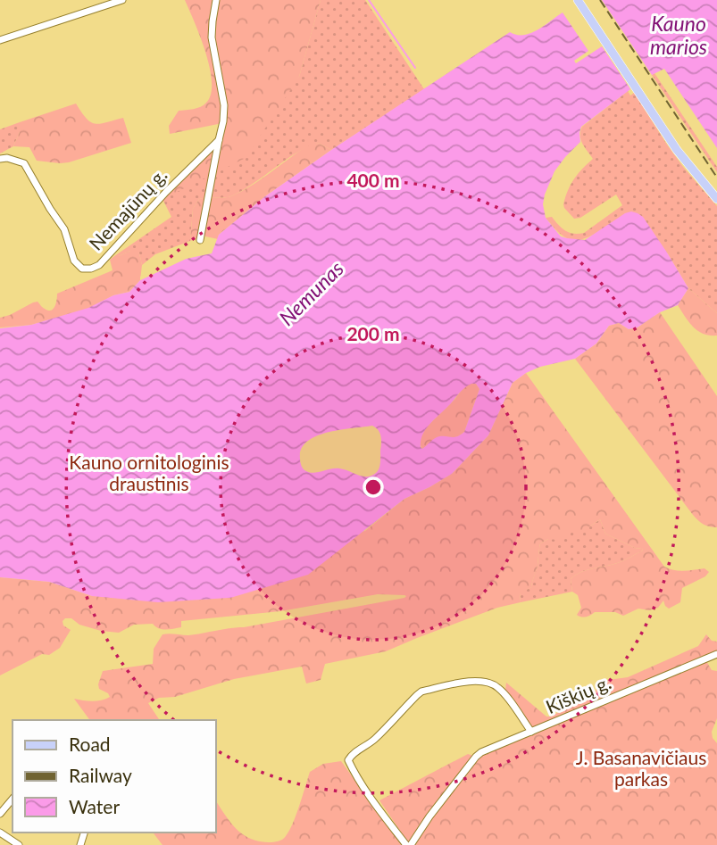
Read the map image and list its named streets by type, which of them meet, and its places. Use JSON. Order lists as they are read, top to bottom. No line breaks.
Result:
{"streets":{"street":["Nemajūnų g.","Kiškių g."]},"water":["Kauno marios","Nemunas"],"parks":["Kauno ornitologinis draustinis","J. Basanavičiaus parkas"],"legend":["Road","Railway","Water"],"rings":["400 m","200 m"]}
